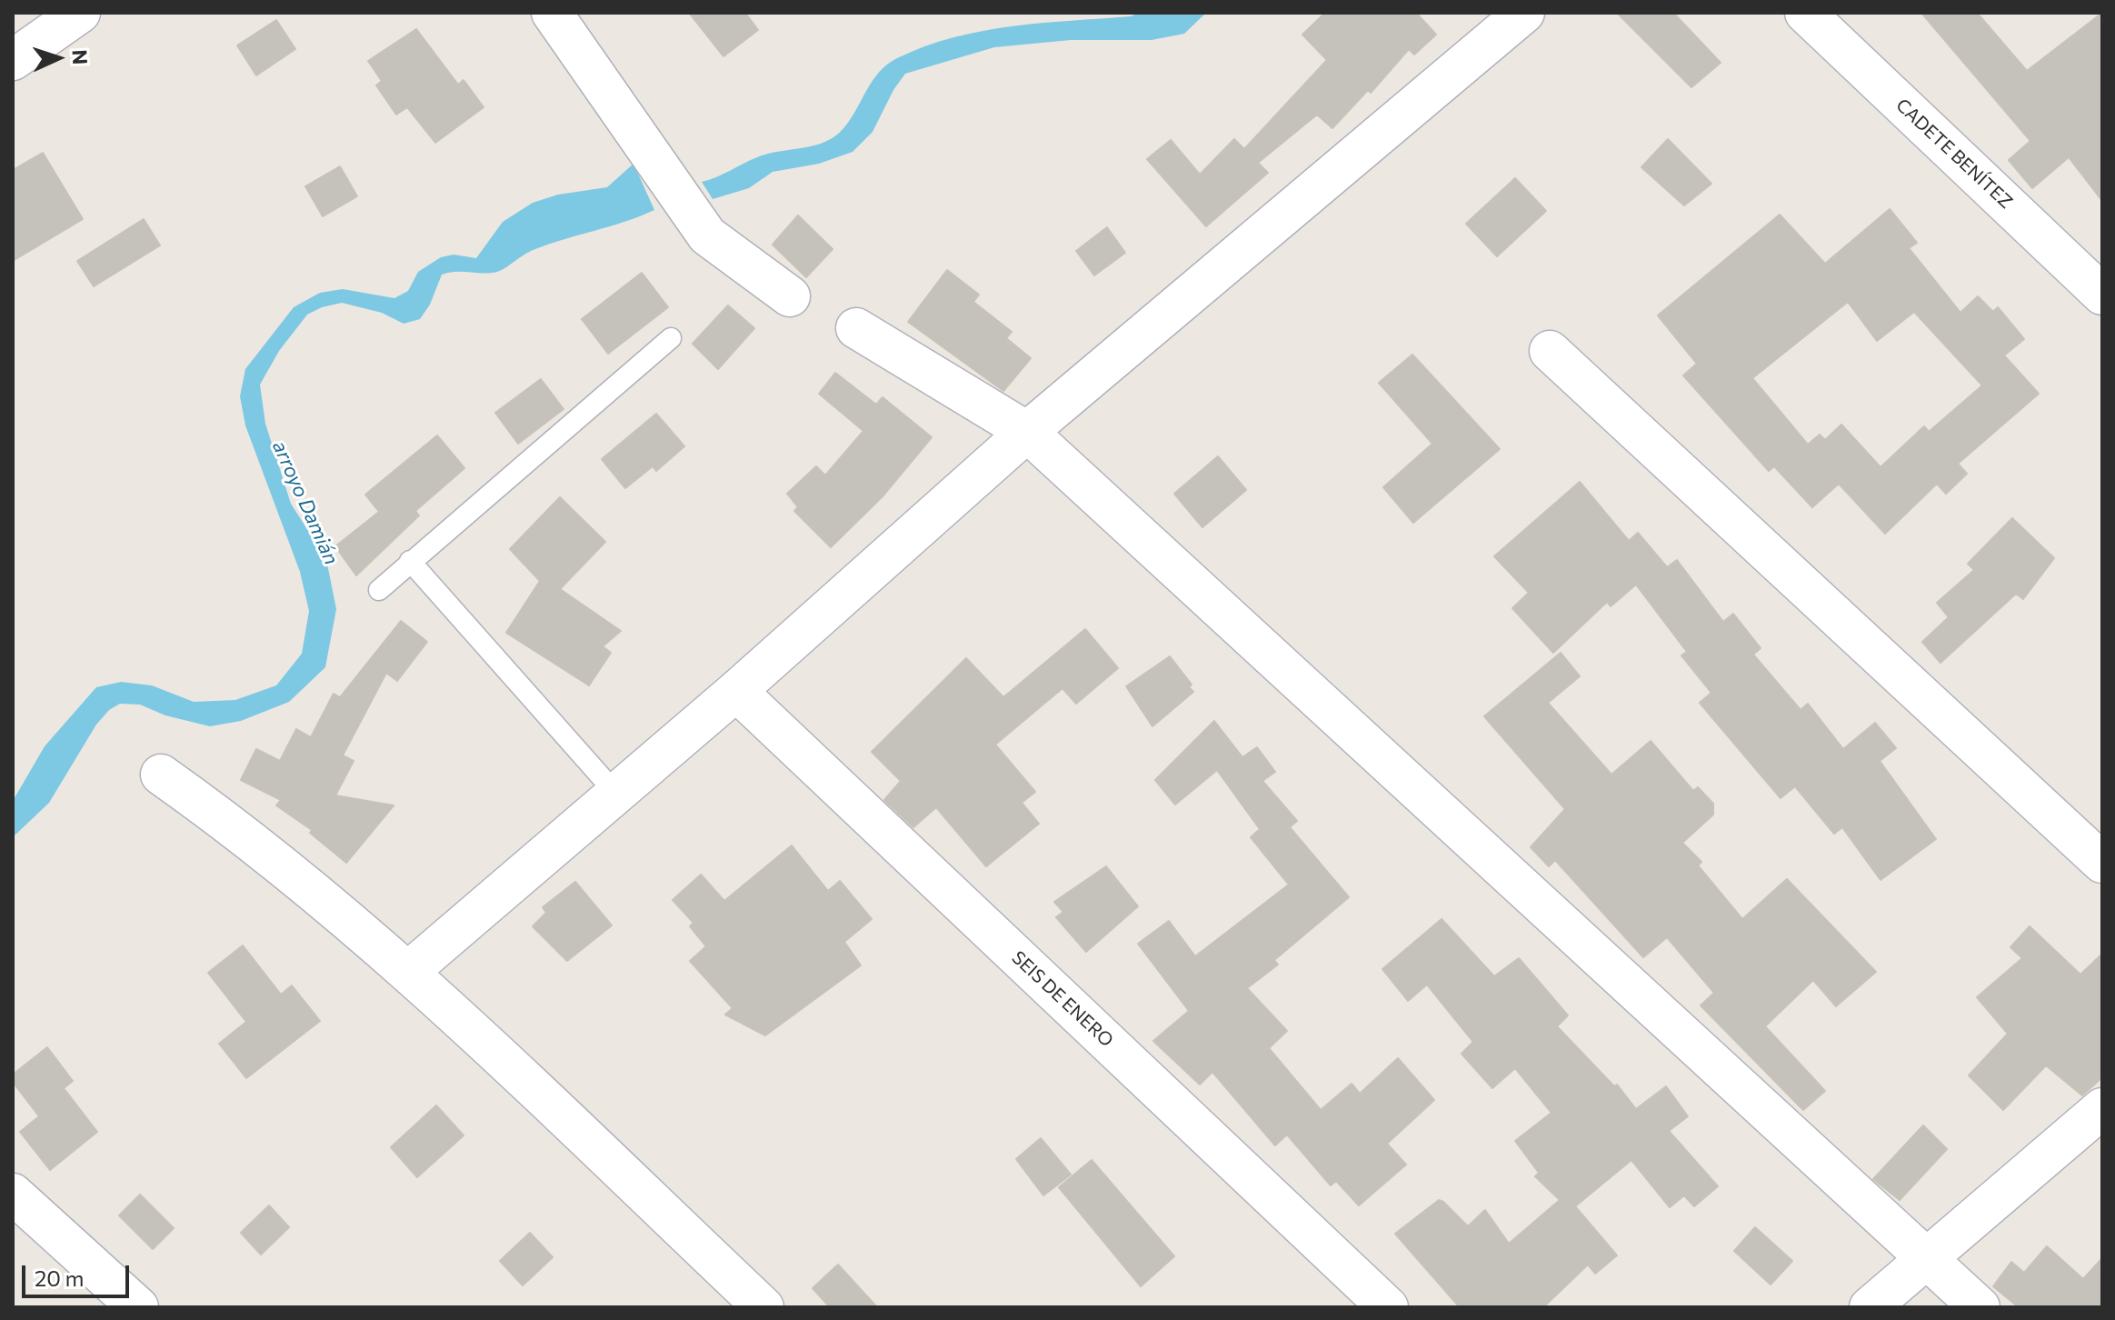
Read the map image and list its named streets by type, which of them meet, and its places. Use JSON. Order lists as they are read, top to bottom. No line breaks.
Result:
{"streets":{"street":["CADETE BENÍTEZ","SEIS DE ENERO"]},"water":["arroyo Damián"],"scale_bar":"20 m","north":"right"}
